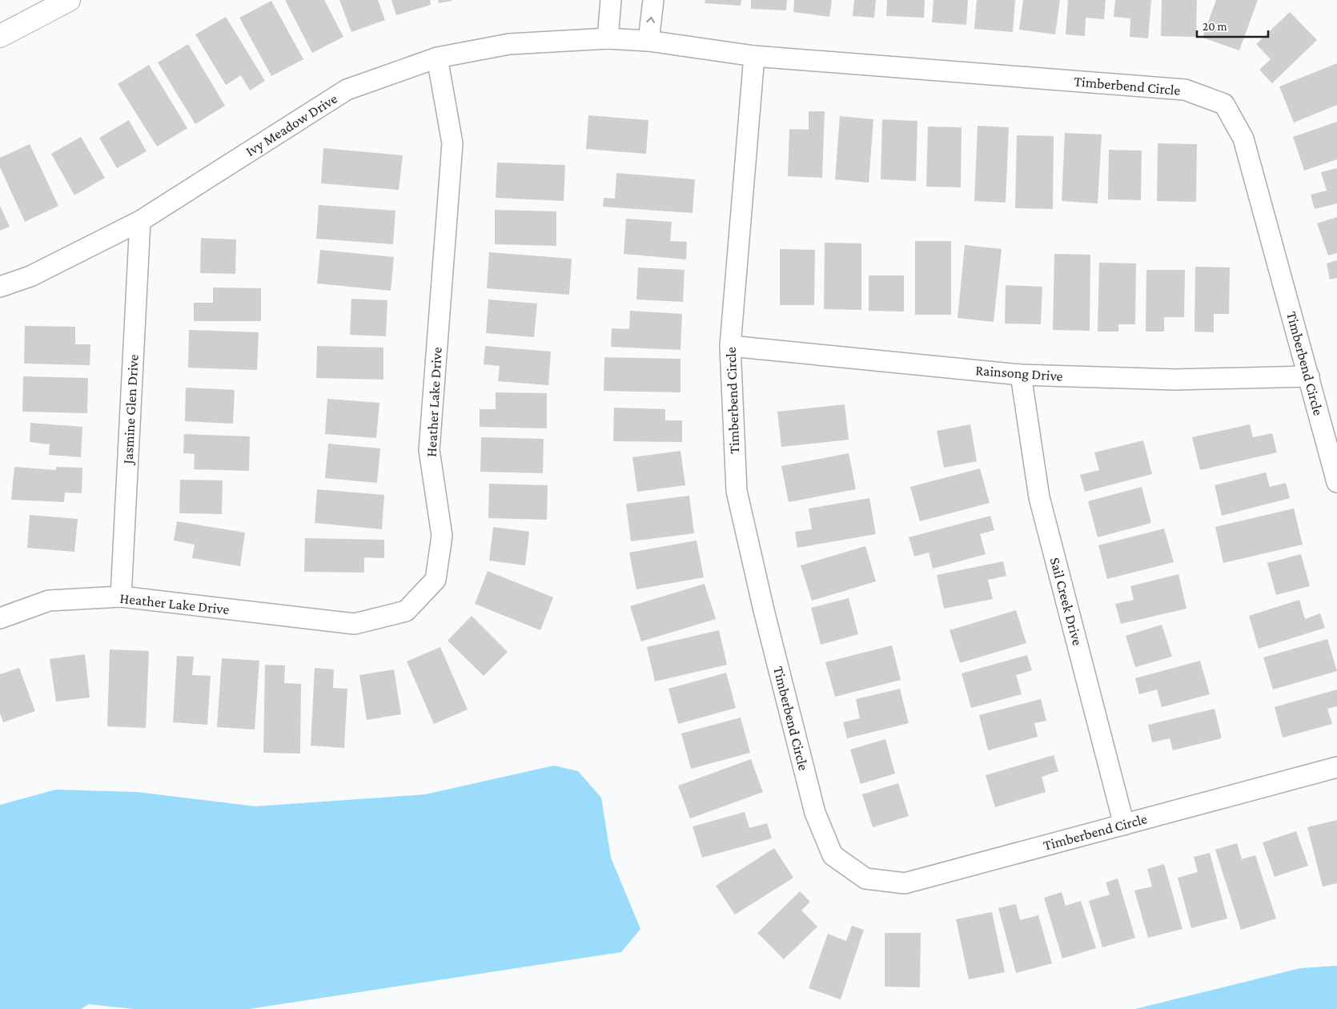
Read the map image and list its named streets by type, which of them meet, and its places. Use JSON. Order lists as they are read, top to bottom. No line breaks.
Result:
{"streets":{"street":["Timberbend Circle","Ivy Meadow Drive","Rainsong Drive","Heather Lake Drive","Jasmine Glen Drive","Sail Creek Drive"]},"crossings":[["Timberbend Circle","Ivy Meadow Drive"],["Timberbend Circle","Rainsong Drive"],["Timberbend Circle","Sail Creek Drive"],["Ivy Meadow Drive","Heather Lake Drive"],["Ivy Meadow Drive","Jasmine Glen Drive"],["Rainsong Drive","Sail Creek Drive"],["Heather Lake Drive","Jasmine Glen Drive"]],"scale_bar":"20 m"}
